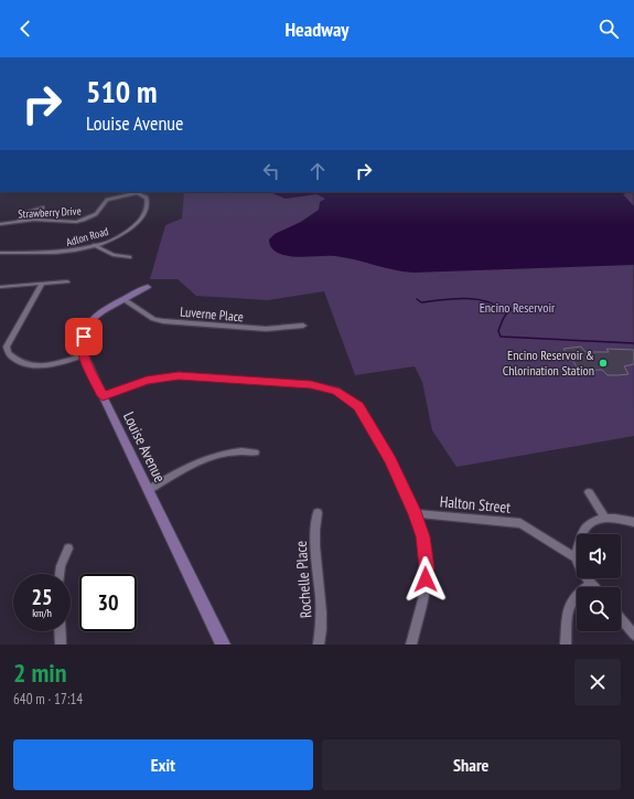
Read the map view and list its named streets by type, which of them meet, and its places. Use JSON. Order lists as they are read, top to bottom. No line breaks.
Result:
{"streets":{"street":["Strawberry Drive","Adlon Road","Luverne Place","Louise Avenue","Halton Street","Rochelle Place"]},"crossings":[["Strawberry Drive","Adlon Road"],["Luverne Place","Louise Avenue"]],"parks":["Encino Reservoir"],"places":["Encino Reservoir & Chlorination Station"],"page":{"header":"Headway","turn":["510 m","Louise Avenue"],"speed":"25 km/h","limit":"30","heading":["2 min","640 m · 17:14"],"buttons":["Exit","Share"]}}
